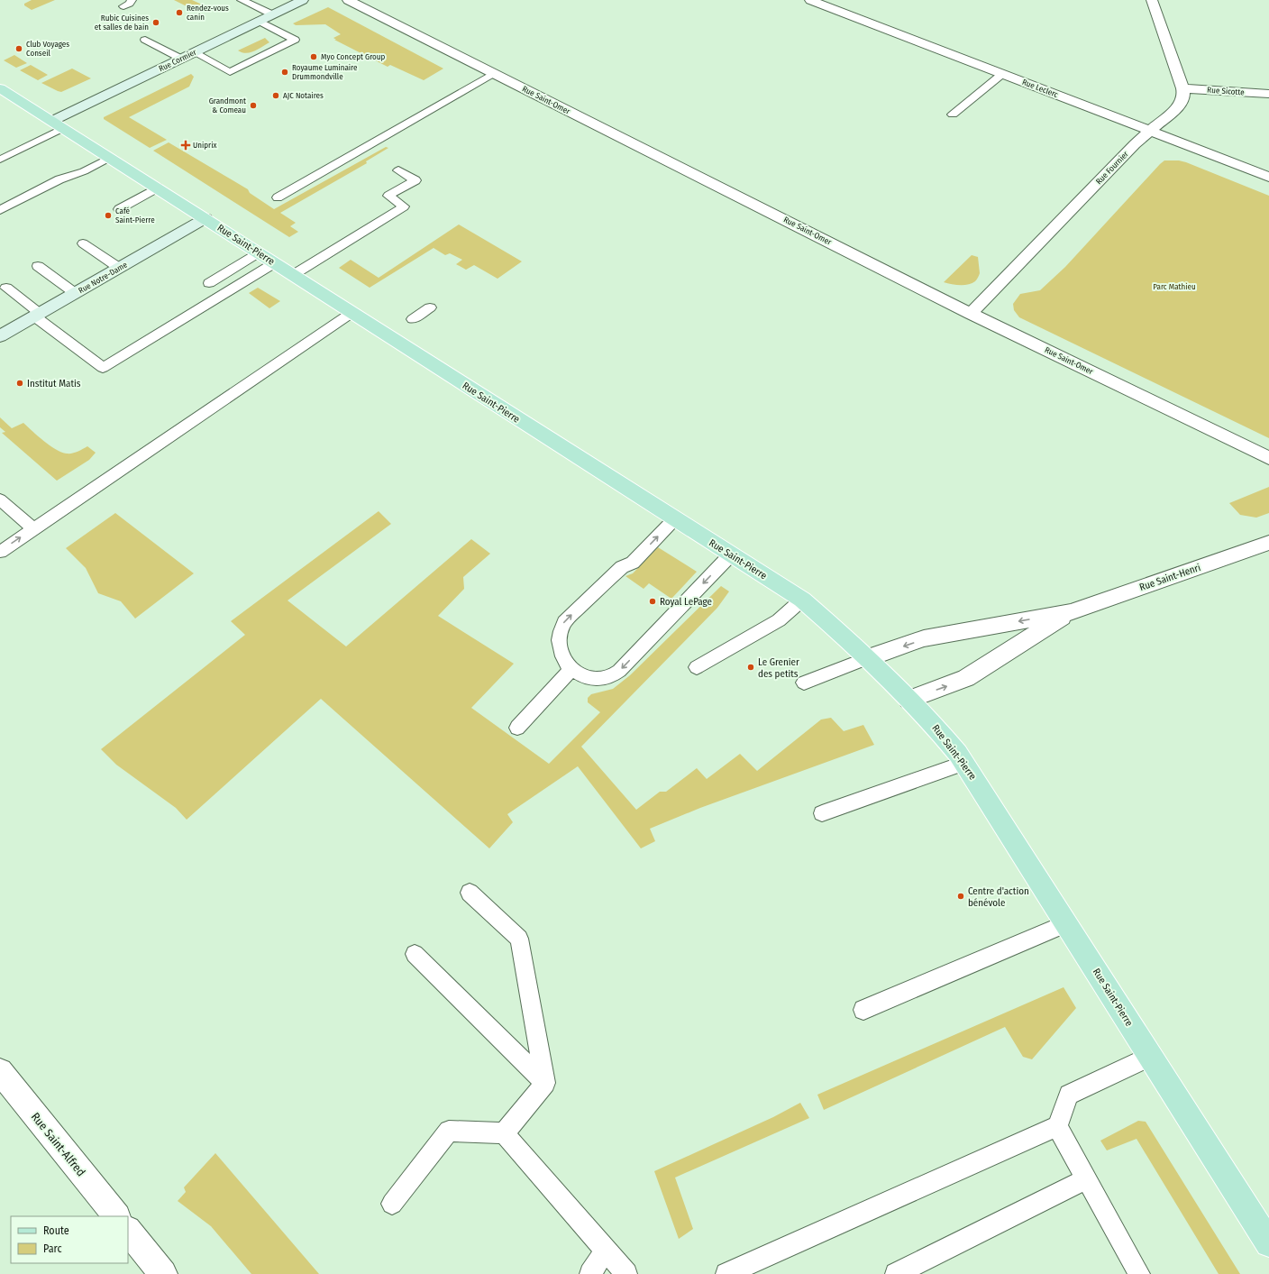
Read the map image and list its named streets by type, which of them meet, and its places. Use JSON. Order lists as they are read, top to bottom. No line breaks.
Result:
{"streets":{"main road":["Rue Saint-Pierre"],"street":["Rue Cormier","Rue Leclerc","Rue Sicotte","Rue Saint-Omer","Rue Fournier","Rue Notre-Dame","Rue Saint-Henri","Rue Saint-Alfred"]},"crossings":[["Rue Cormier","Rue Saint-Pierre"],["Rue Leclerc","Rue Fournier"],["Rue Sicotte","Rue Fournier"],["Rue Saint-Omer","Rue Fournier"],["Rue Saint-Pierre","Rue Notre-Dame"],["Rue Saint-Pierre","Rue Saint-Henri"]],"parks":["Parc Mathieu"],"places":{"other":["Rendez-vous canin","Rubic Cuisines et salles de bain","Club Voyages Conseil","Myo Concept Group","Royaume Luminaire Drummondville","AJC Notaires","Grandmont & Comeau","Café Saint-Pierre","Institut Matis","Royal LePage","Le Grenier des petits","Centre d'action bénévole"],"health":["Uniprix"]},"legend":["Route","Parc"]}
